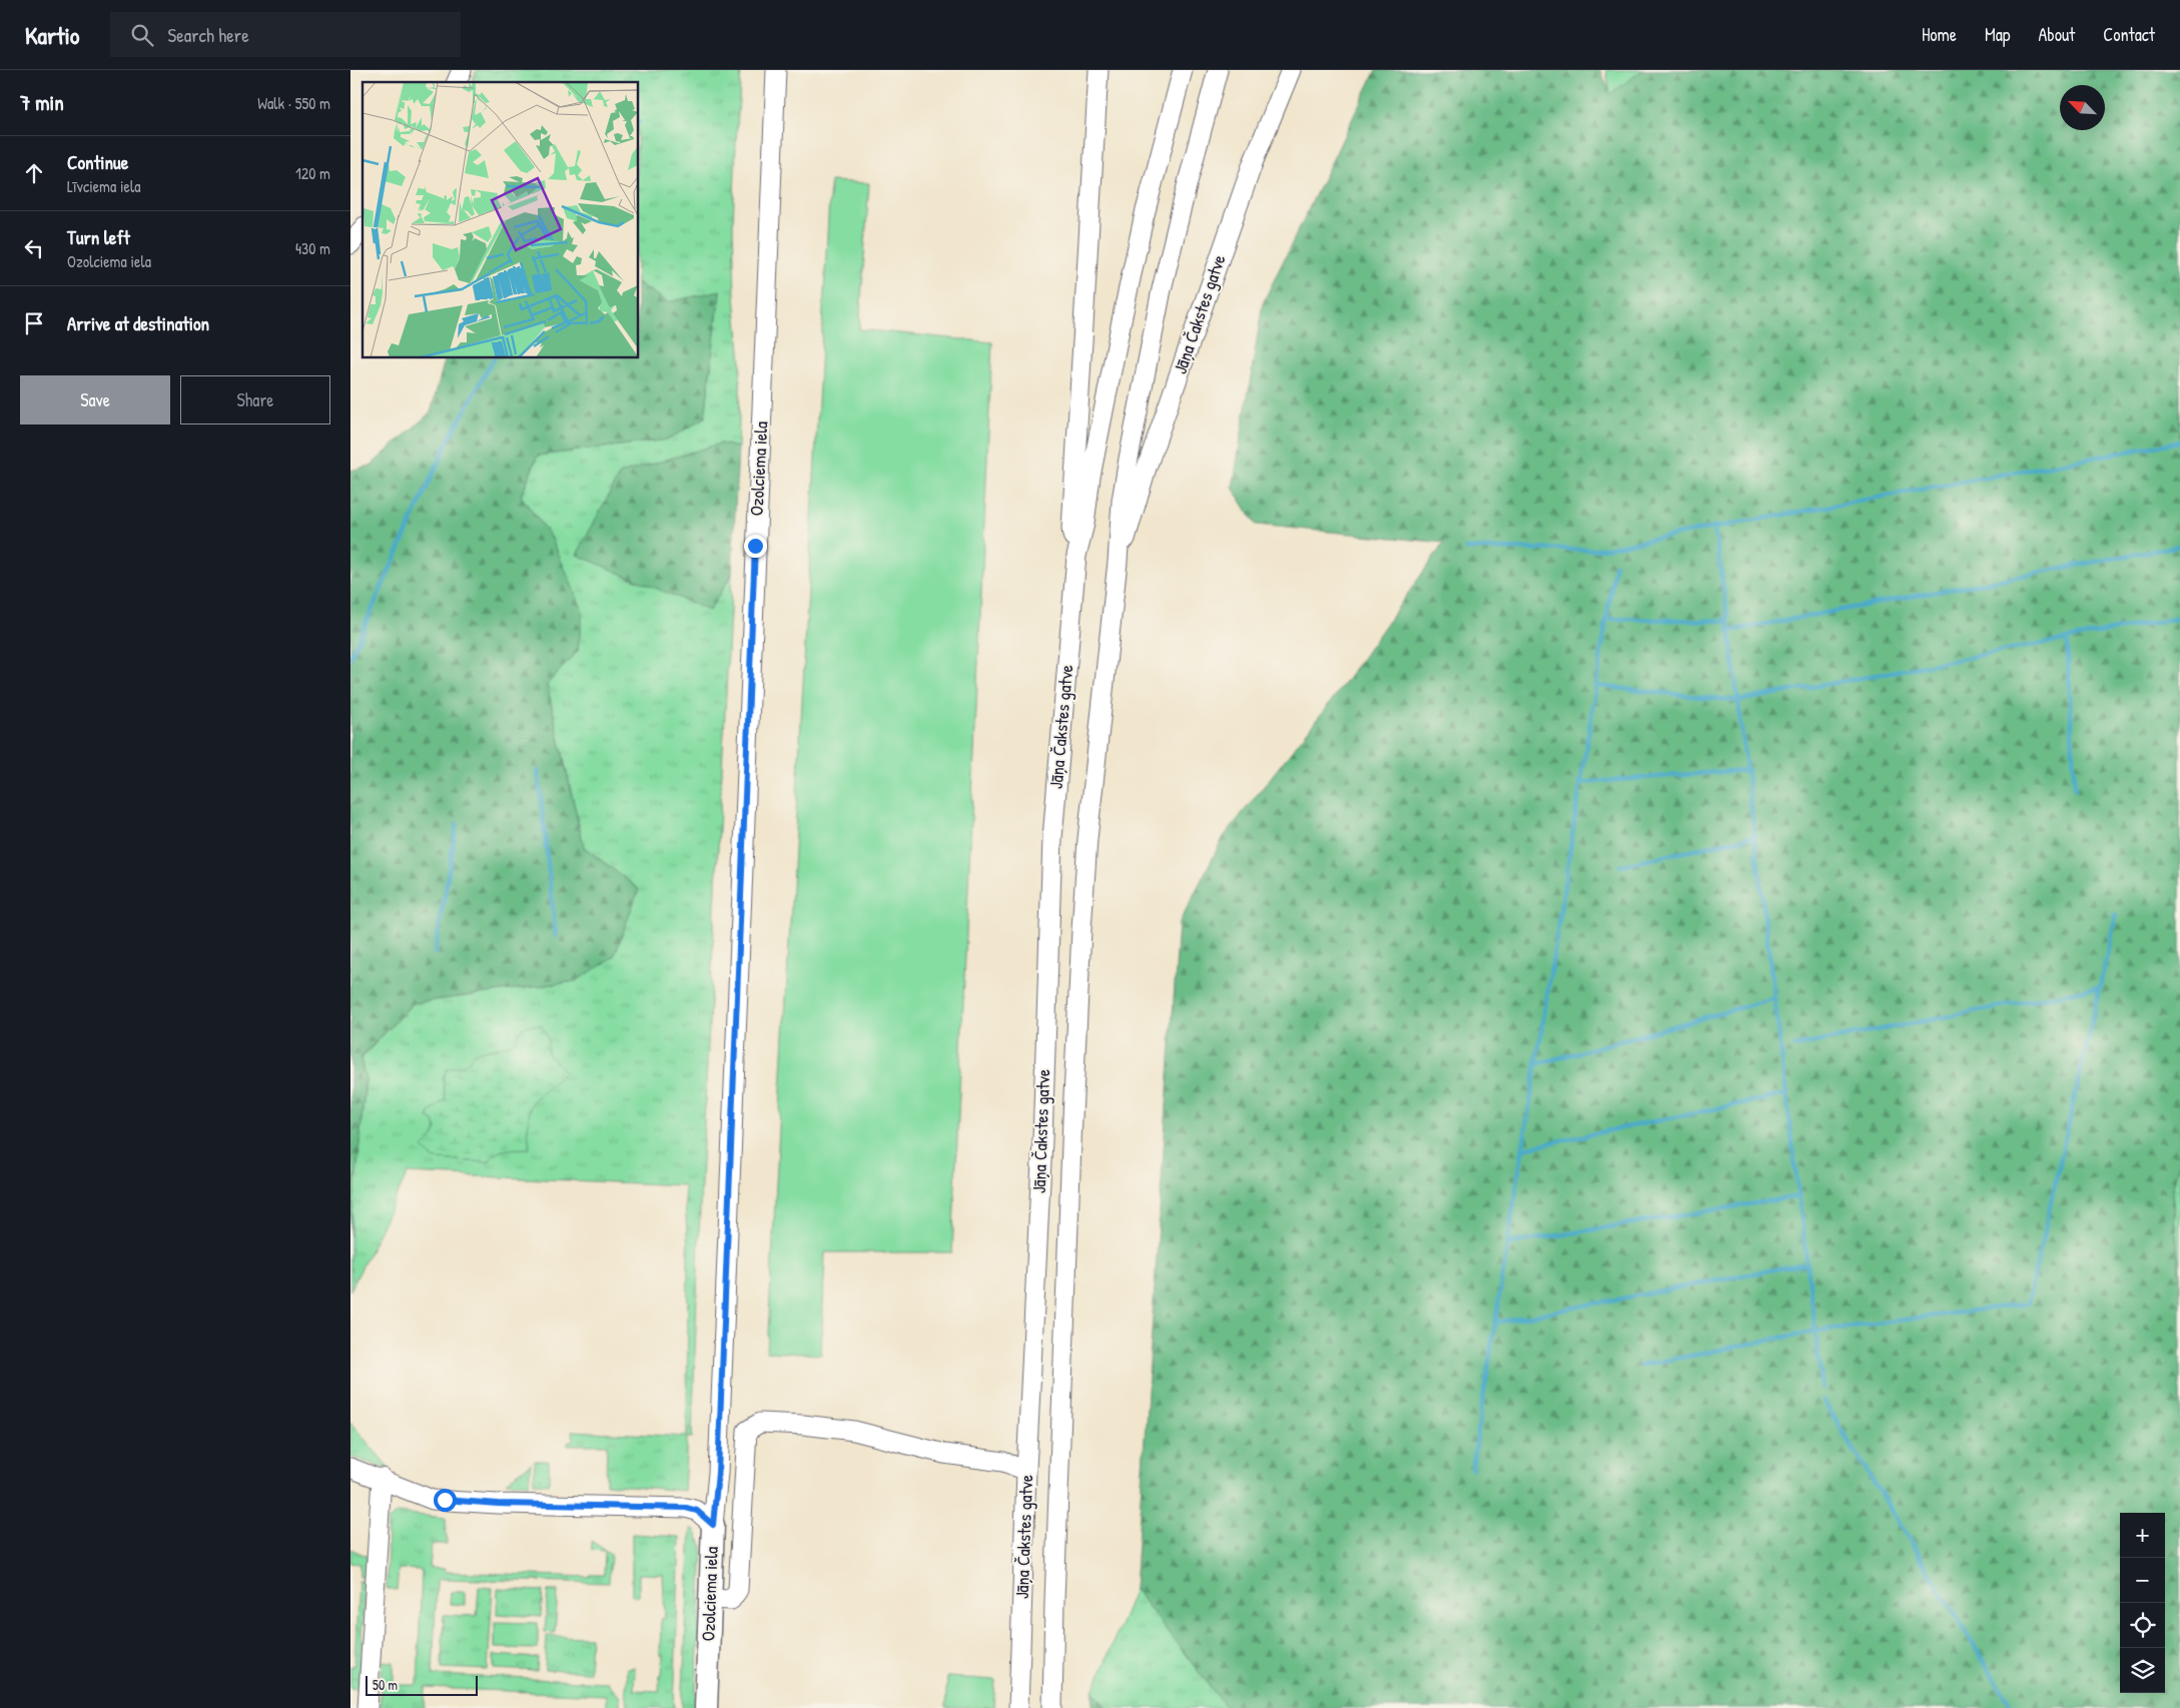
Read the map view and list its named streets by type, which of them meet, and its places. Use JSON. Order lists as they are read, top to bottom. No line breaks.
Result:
{"streets":{"street":["Jāņa Čakstes gatve","Ozolciema iela"]},"scale_bar":"50 m","north":"top left","page":{"header":"Kartio","search":"Search here","nav":["Home","Map","About","Contact"],"heading":["7 min","Walk · 550 m"],"list":[["Continue","Līvciema iela","120 m"],["Turn left","Ozolciema iela","430 m"],"Arrive at destination"],"buttons":["Save","Share"],"map_buttons":["+","−"],"scale":"50 m"}}
